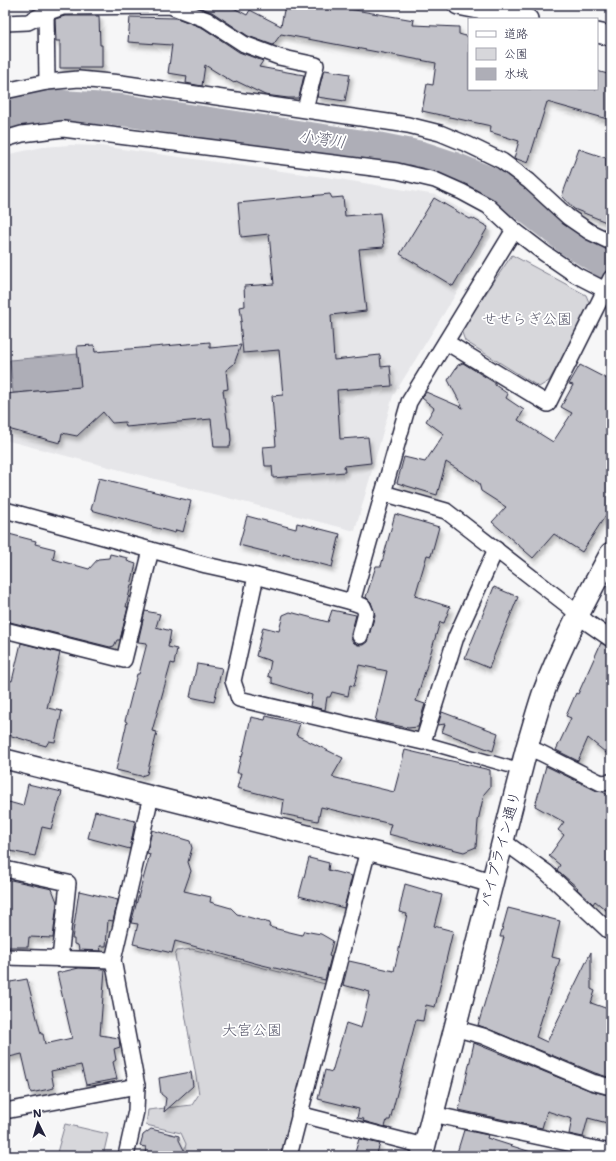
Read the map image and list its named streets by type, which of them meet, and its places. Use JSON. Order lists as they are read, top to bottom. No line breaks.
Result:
{"streets":{"main road":["パイプライン通り"]},"water":["小湾川"],"parks":["せせらぎ公園","大宮公園"],"legend":["道路","公園","水域"],"north":"top"}
